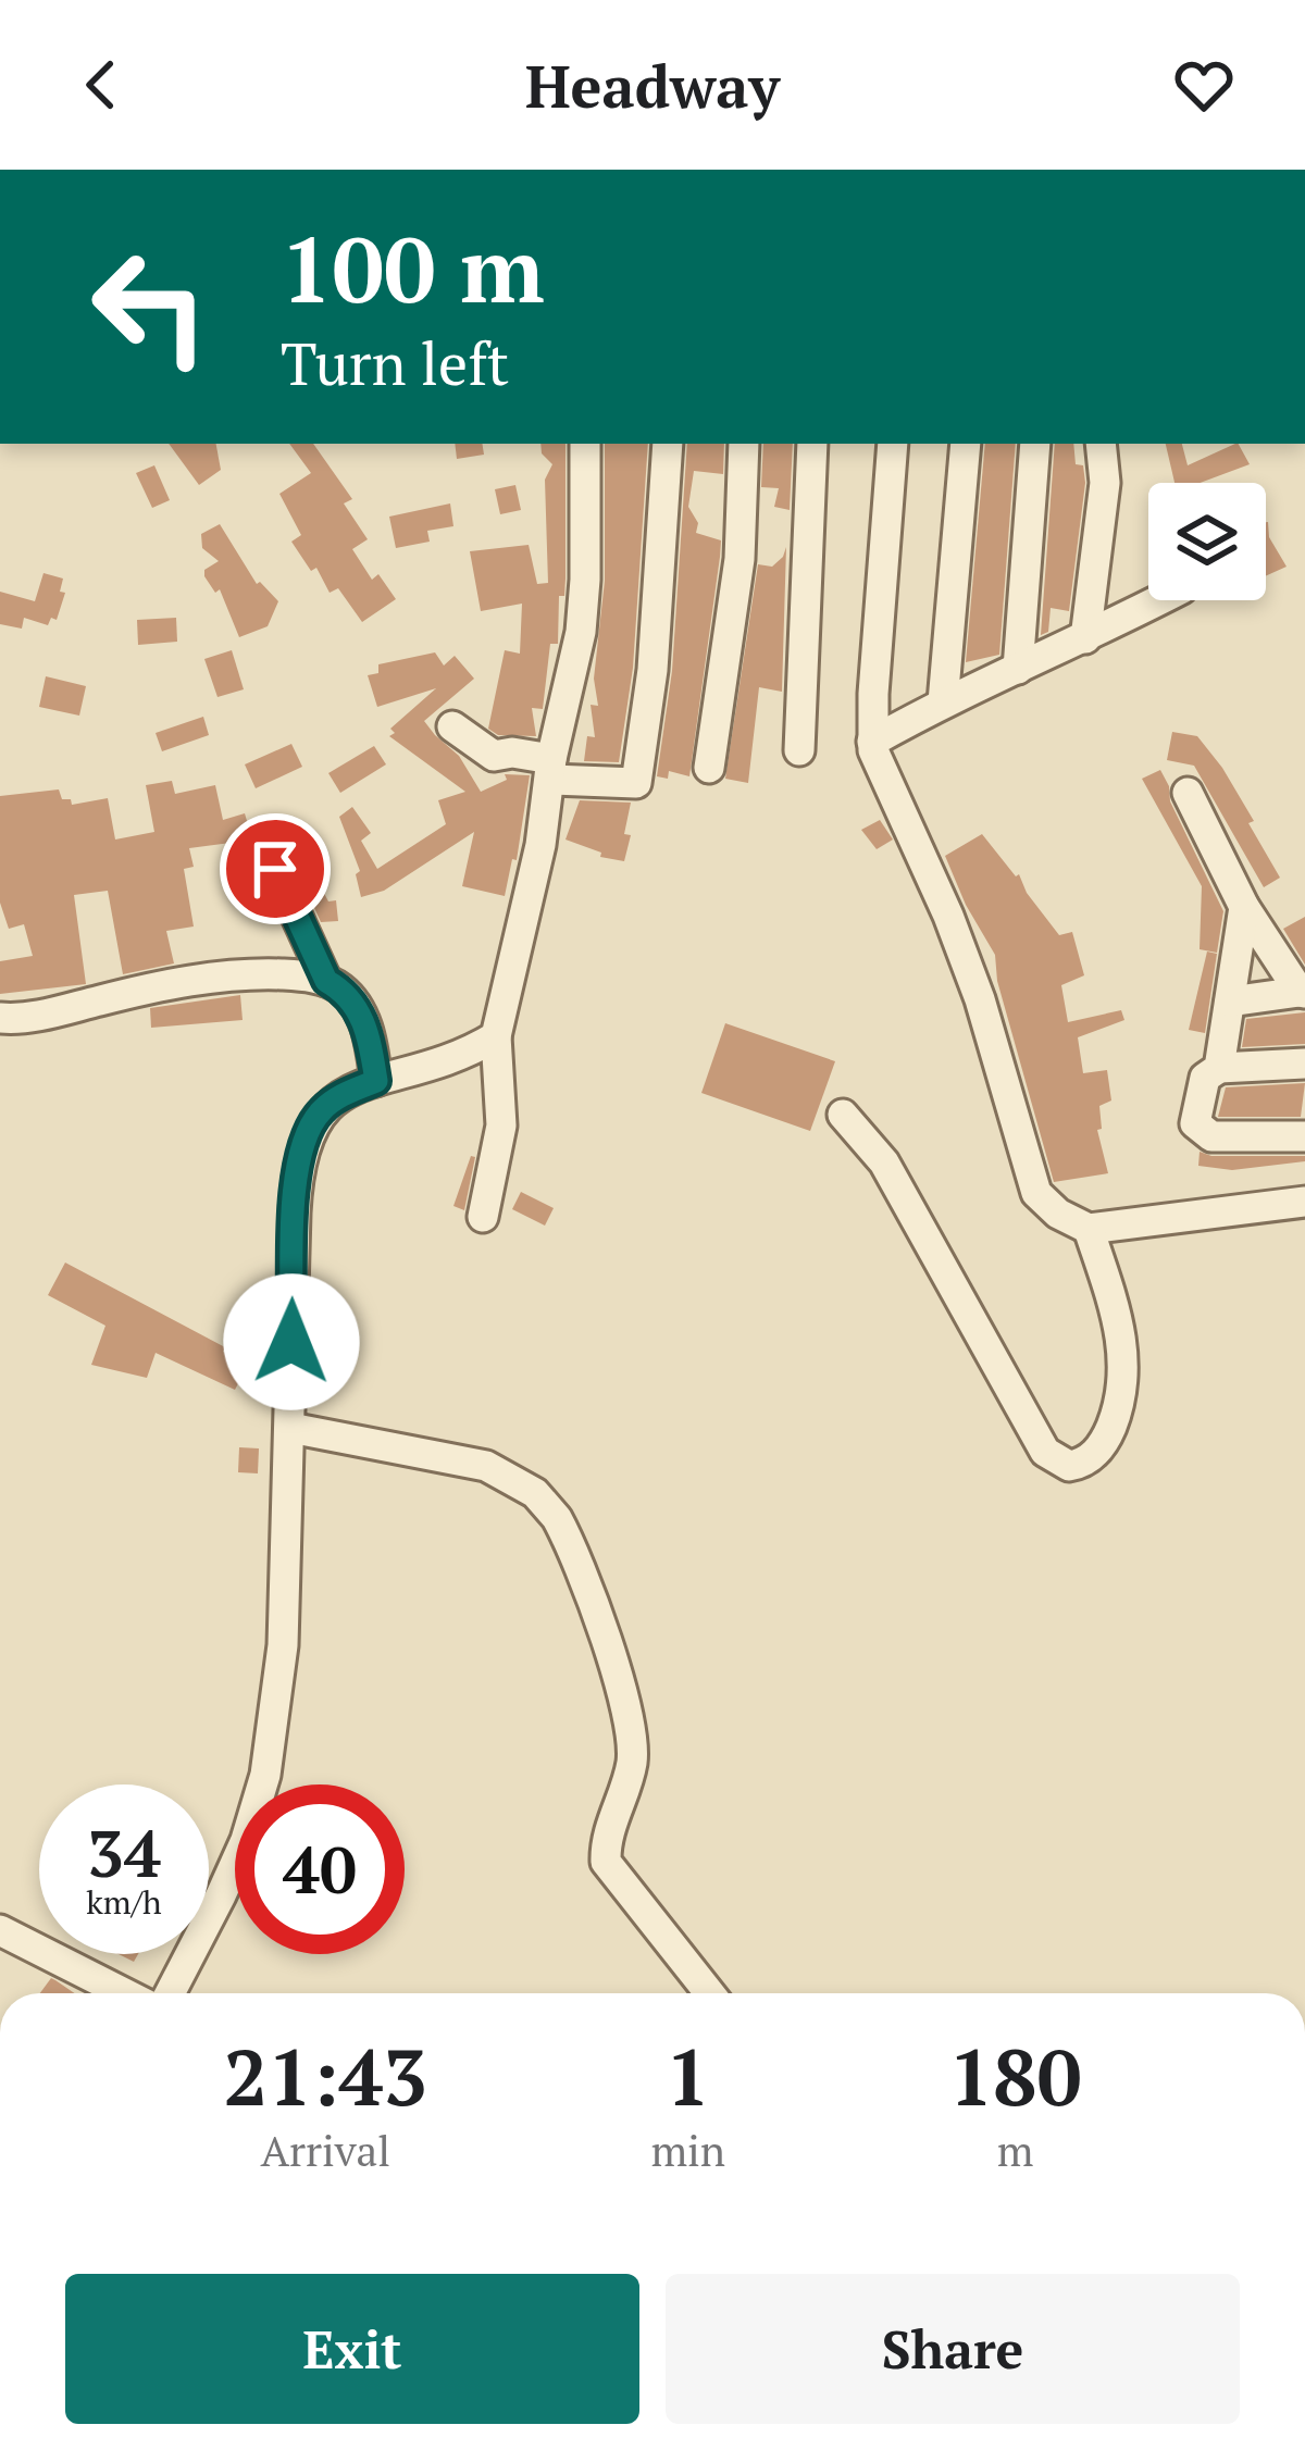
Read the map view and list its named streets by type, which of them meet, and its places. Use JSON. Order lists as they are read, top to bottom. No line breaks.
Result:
{"page":{"header":"Headway","turn":["100 m","Turn left"],"speed":"34 km/h","limit":"40","eta":["21:43","Arrival","1","min","180","m"],"buttons":["Exit","Share"]}}
